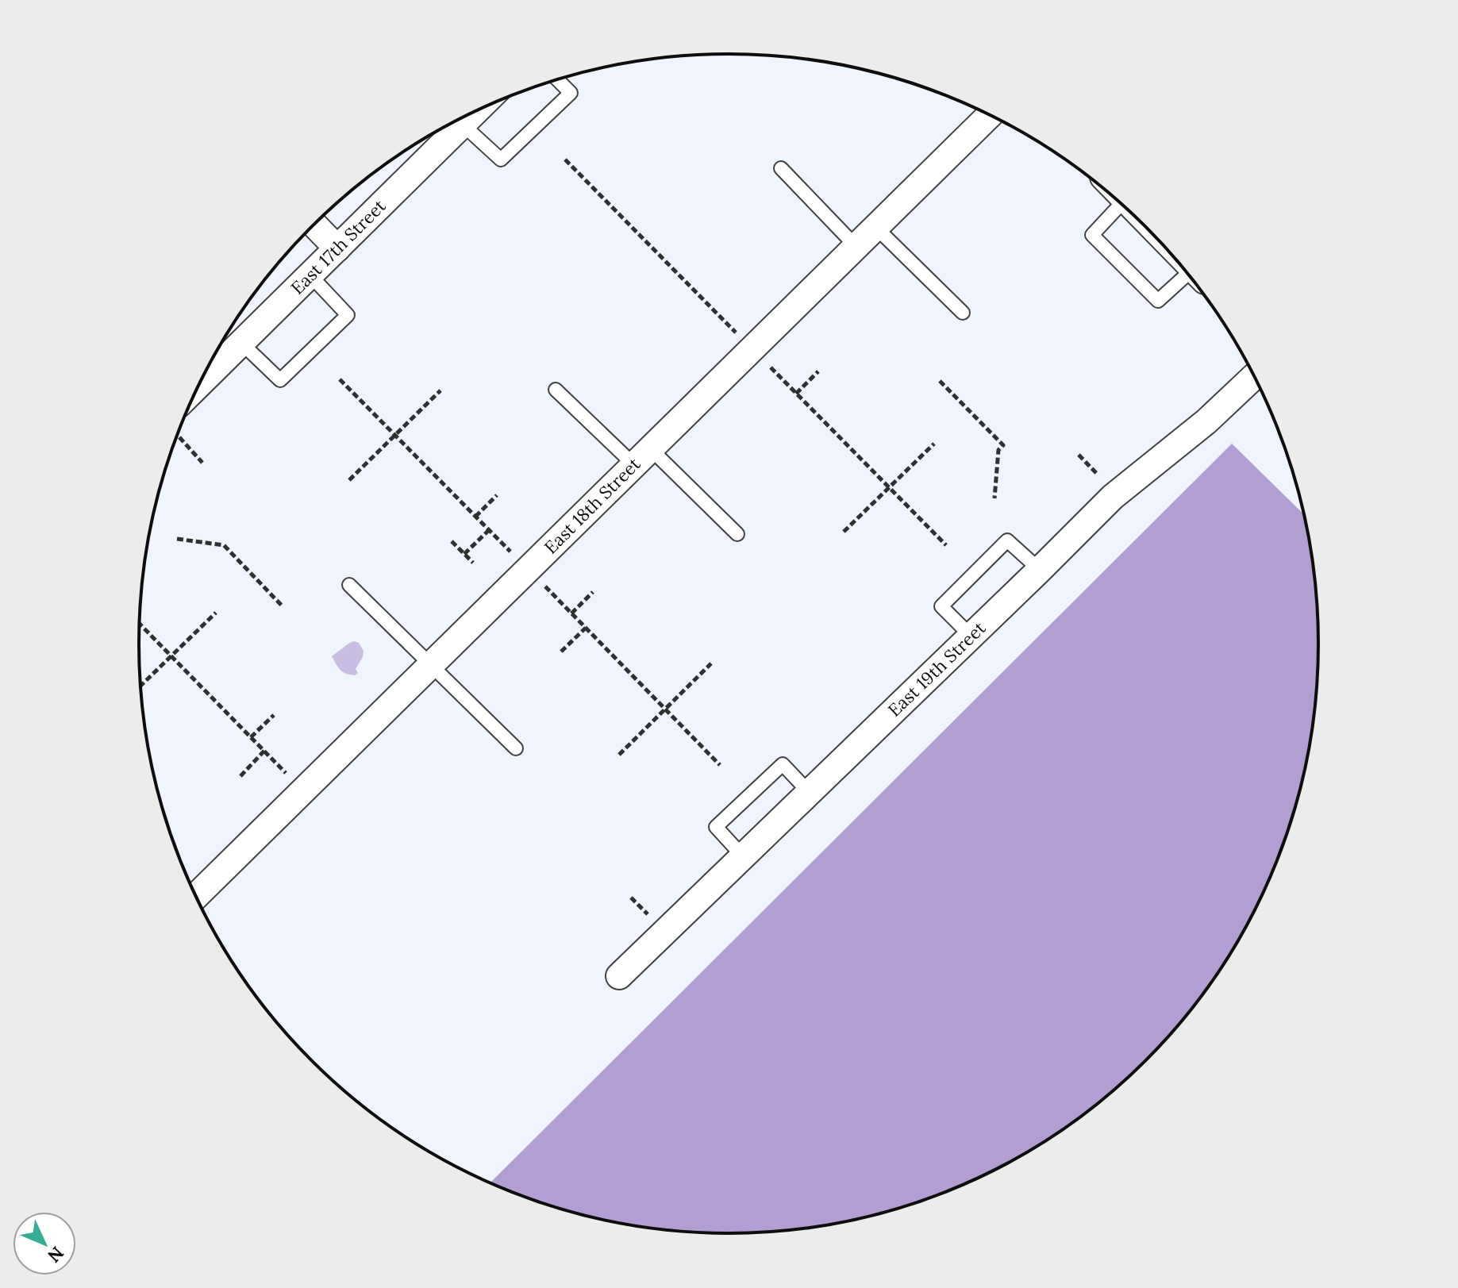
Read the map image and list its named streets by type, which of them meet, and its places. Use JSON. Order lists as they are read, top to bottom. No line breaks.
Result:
{"streets":{"street":["East 17th Street","East 18th Street","East 19th Street"]},"north":"bottom right"}
